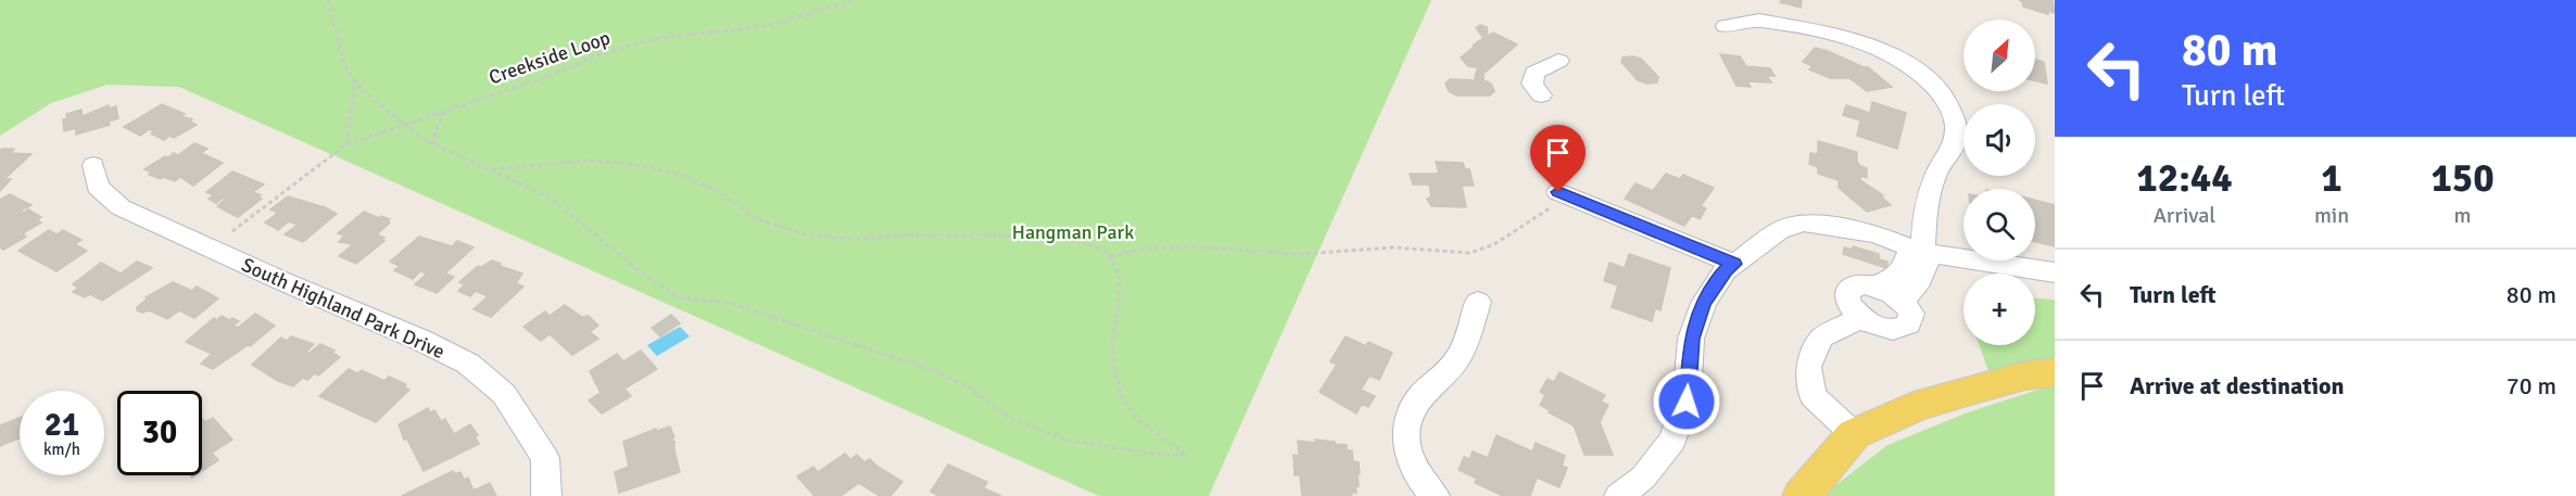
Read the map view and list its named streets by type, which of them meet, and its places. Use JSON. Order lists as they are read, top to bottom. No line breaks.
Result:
{"streets":{"street":["South Highland Park Drive"],"path":["Creekside Loop"]},"parks":["Hangman Park"],"north":"top right","page":{"turn":["80 m","Turn left"],"map_buttons":"+","eta":["12:44","Arrival","1","min","150","m"],"list":[{"name":"Turn left","value":"80 m"},{"name":"Arrive at destination","value":"70 m"}],"speed":"21 km/h","limit":"30"}}
